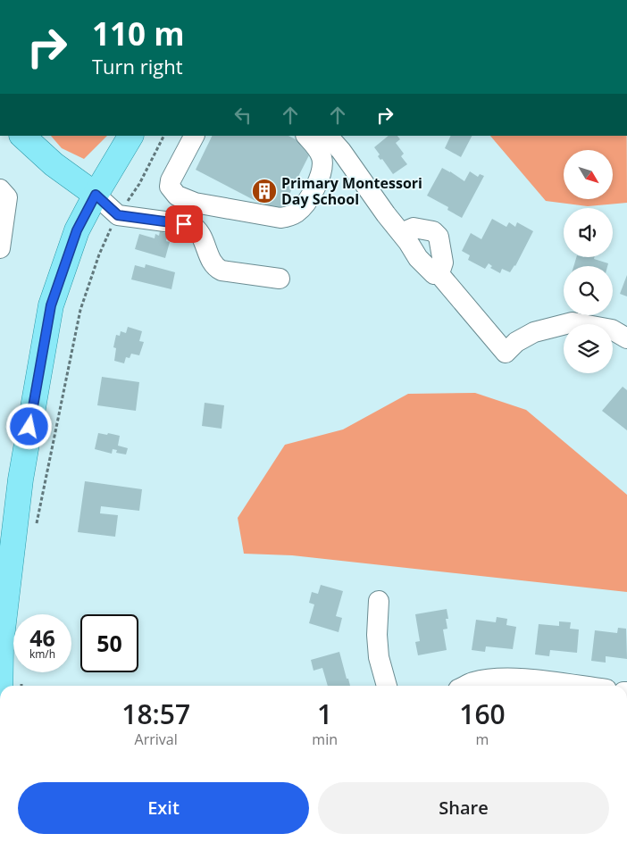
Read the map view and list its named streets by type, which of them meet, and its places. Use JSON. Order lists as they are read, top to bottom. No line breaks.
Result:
{"places":{"building":["Primary Montessori Day School"]},"north":"bottom right","page":{"turn":["110 m","Turn right"],"speed":"46 km/h","limit":"50","eta":["18:57","Arrival","1","min","160","m"],"buttons":["Exit","Share"]}}
